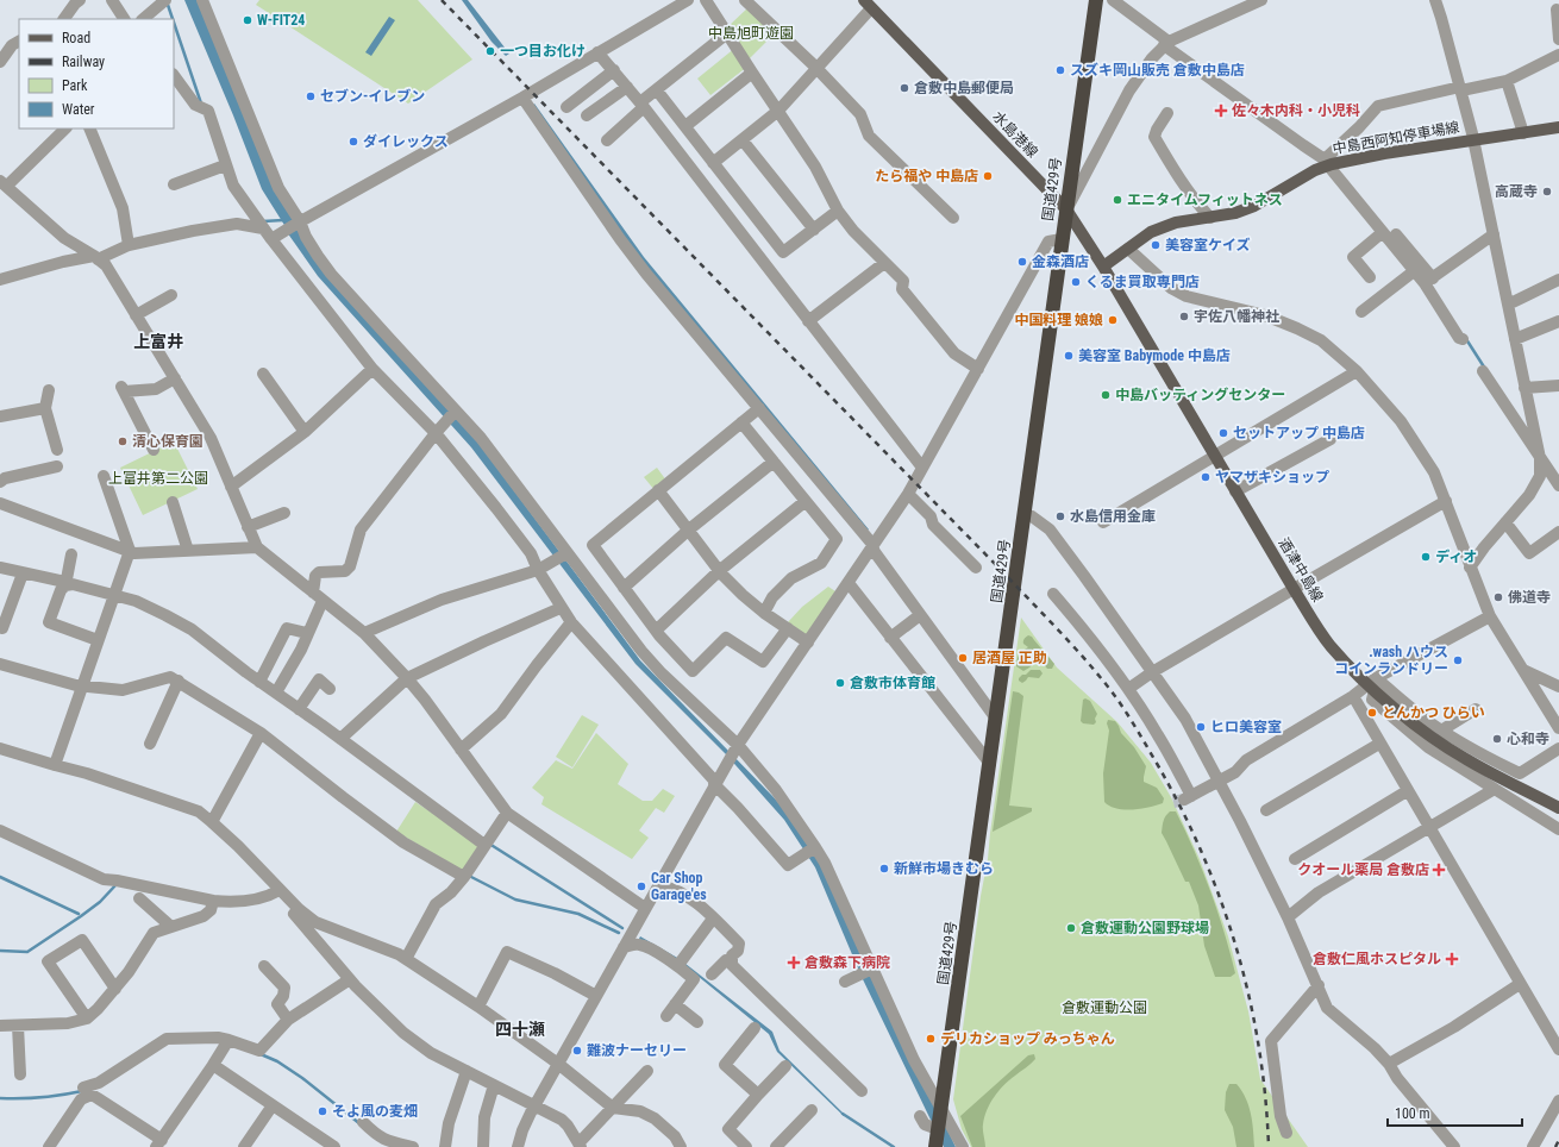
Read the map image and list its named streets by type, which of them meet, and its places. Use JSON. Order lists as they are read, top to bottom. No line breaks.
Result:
{"streets":{"highway":["国道429号"],"main road":["水島港線","中島西阿知停車場線","酒津中島線"]},"crossings":[["水島港線","国道429号"],["中島西阿知停車場線","酒津中島線"]],"districts":["上富井","四十瀬"],"parks":["中島旭町遊園","上富井第二公園","倉敷運動公園"],"places":{"other":["W-FIT24","一つ目お化け","スズキ岡山販売 倉敷中島店","倉敷中島郵便局","セブン-イレブン","ダイレックス","たら福や 中島店","高蔵寺","エニタイムフィットネス","美容室ケイズ","金森酒店","くるま買取専門店","宇佐八幡神社","中国料理 娘娘","美容室 Babymode 中島店","中島バッティングセンター","セットアップ 中島店","清心保育園","ヤマザキショップ","水島信用金庫","ディオ","佛道寺","居酒屋 正助",".wash ハウス コインランドリー","倉敷市体育館","とんかつ ひらい","ヒロ美容室","心和寺","新鮮市場きむら","Car Shop Garage'es","倉敷運動公園野球場","デリカショップ みっちゃん","難波ナーセリー","そよ風の麦畑"],"health":["佐々木内科・小児科","クオール薬局 倉敷店","倉敷仁風ホスピタル","倉敷森下病院"]},"legend":["Road","Railway","Park","Water"],"scale_bar":"100 m"}
